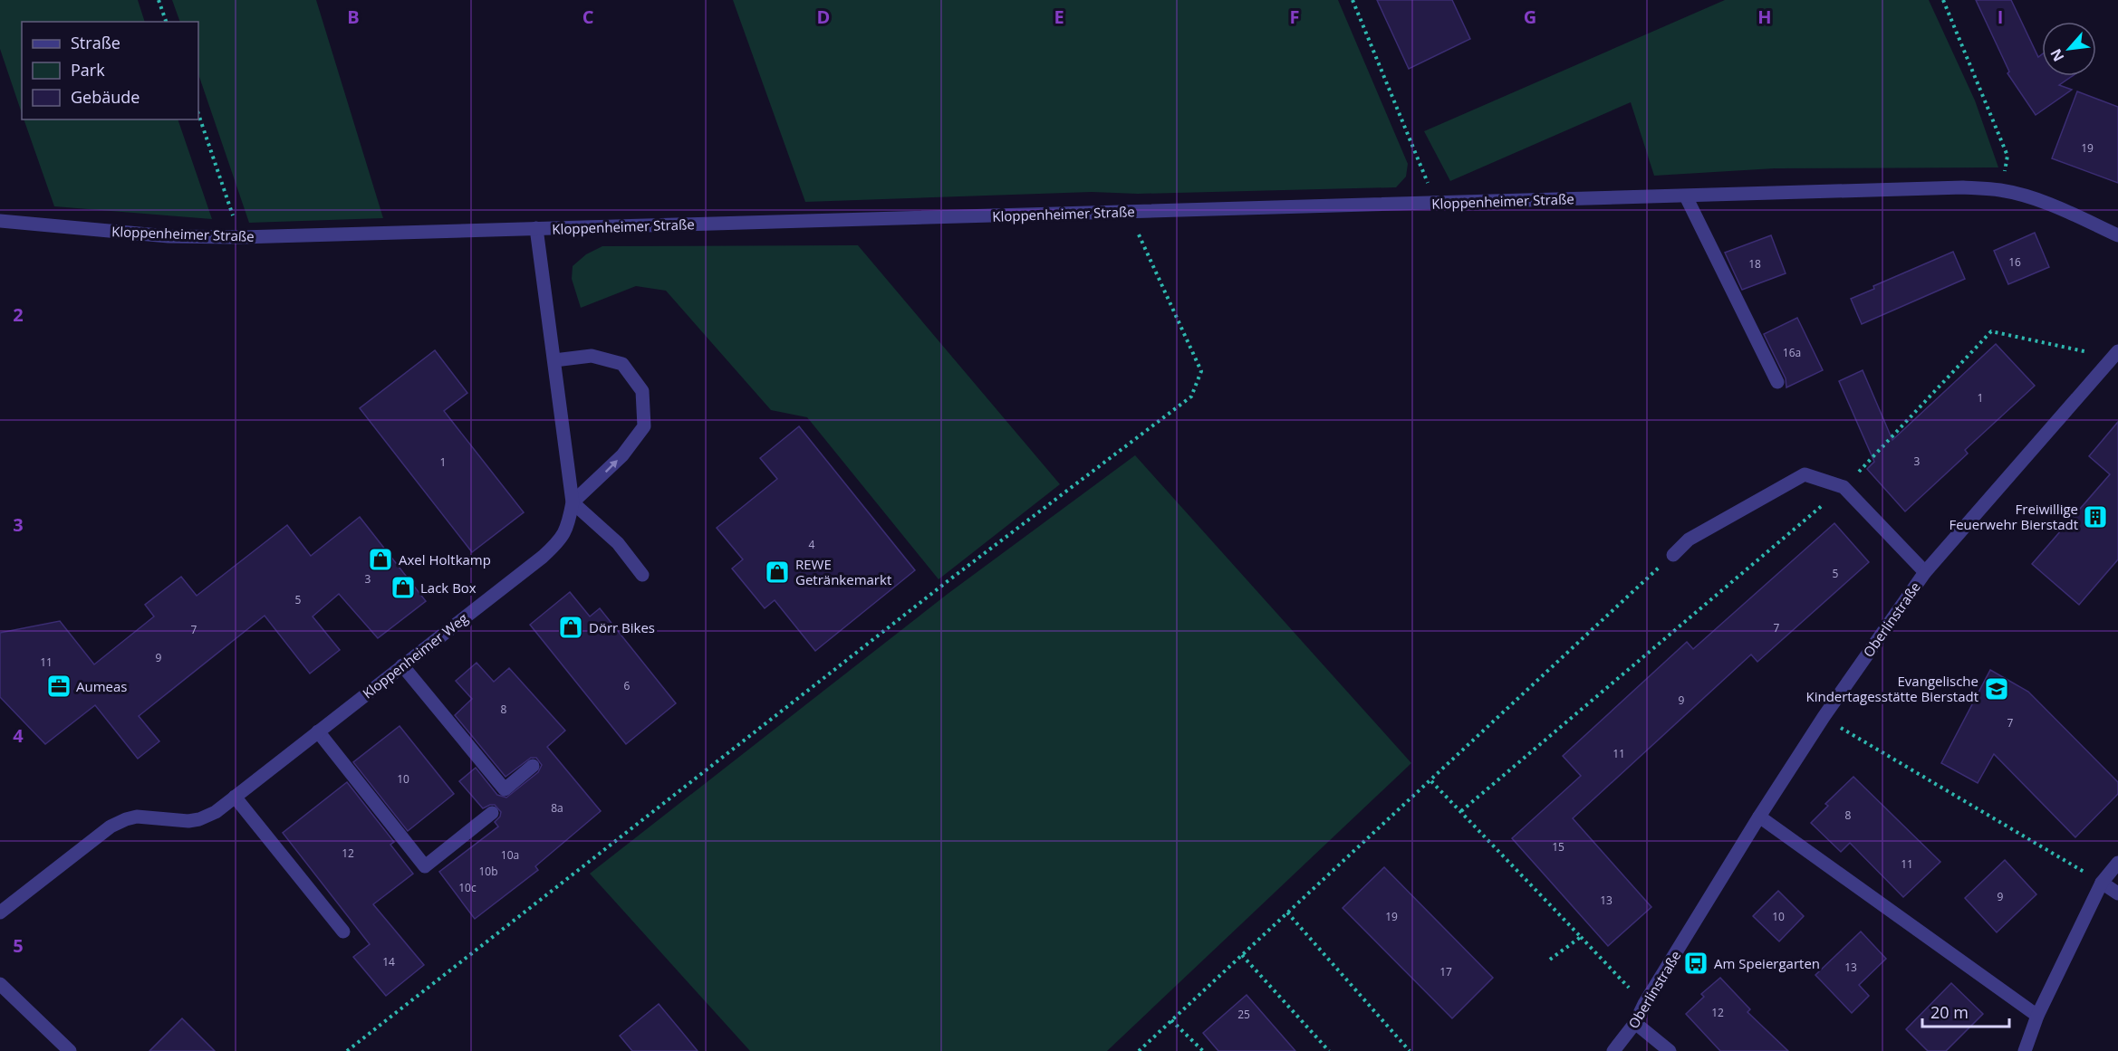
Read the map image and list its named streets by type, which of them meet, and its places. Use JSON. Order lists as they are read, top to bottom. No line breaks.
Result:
{"streets":{"street":["Kloppenheimer Straße","Oberlinstraße","Kloppenheimer Weg"]},"crossings":[["Kloppenheimer Straße","Kloppenheimer Weg"]],"places":{"building":["Freiwillige Feuerwehr Bierstadt"],"shop":["Axel Holtkamp","REWE Getränkemarkt","Lack Box","Dörr Bikes"],"office":["Aumeas"],"school or university":["Evangelische Kindertagesstätte Bierstadt"],"bus stop":["Am Speiergarten"]},"house_numbers":["19","16","18","16a","1","3","1","4","5","3","5","7","7","9","11","6","9","8","7","11","10","8a","8","15","12","10a","11","10b","10c","9","13","19","10","14","13","17","12","25"],"legend":["Straße","Park","Gebäude"],"scale_bar":"20 m","north":"bottom left","grid":{"columns":["B","C","D","E","F","G","H","I"],"rows":["2","3","4","5"]}}
